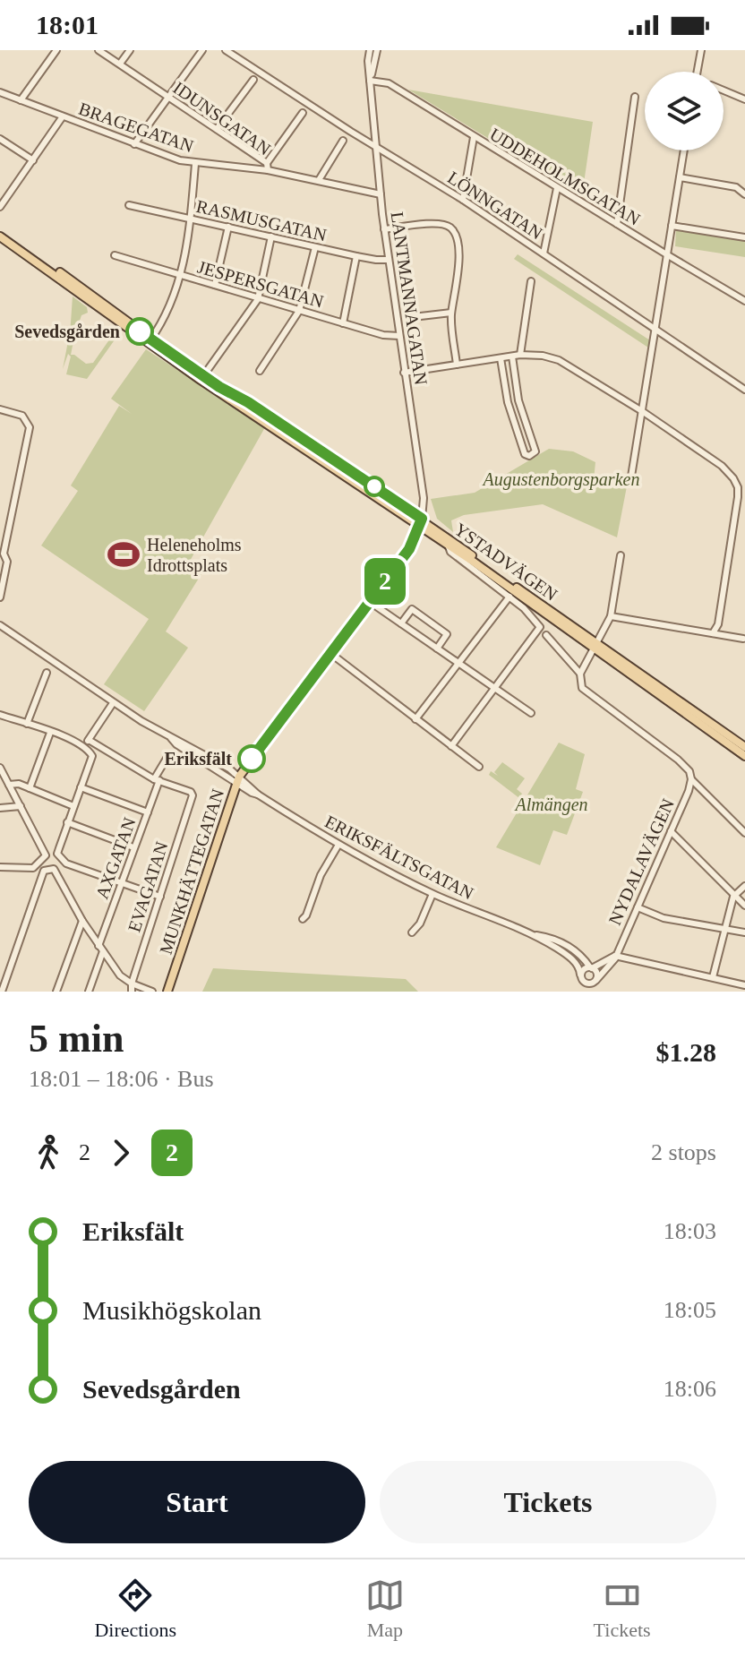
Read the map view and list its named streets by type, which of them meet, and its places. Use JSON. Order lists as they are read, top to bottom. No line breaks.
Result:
{"streets":{"main road":["YSTADVÄGEN","MUNKHÄTTEGATAN"],"street":["IDUNSGATAN","BRAGEGATAN","UDDEHOLMSGATAN","LÖNNGATAN","RASMUSGATAN","JESPERSGATAN","LANTMANNAGATAN","ERIKSFÄLTSGATAN","AXGATAN","NYDALAVÄGEN","EVAGATAN"]},"crossings":[["IDUNSGATAN","BRAGEGATAN"],["IDUNSGATAN","LANTMANNAGATAN"],["UDDEHOLMSGATAN","LANTMANNAGATAN"],["LÖNNGATAN","LANTMANNAGATAN"],["RASMUSGATAN","LANTMANNAGATAN"],["JESPERSGATAN","LANTMANNAGATAN"],["LANTMANNAGATAN","YSTADVÄGEN"],["LANTMANNAGATAN","MUNKHÄTTEGATAN"],["YSTADVÄGEN","MUNKHÄTTEGATAN"],["ERIKSFÄLTSGATAN","NYDALAVÄGEN"],["ERIKSFÄLTSGATAN","MUNKHÄTTEGATAN"],["AXGATAN","EVAGATAN"]],"parks":["Augustenborgsparken","Almängen"],"places":{"other":["Sevedsgården","Eriksfält"],"sports":["Heleneholms Idrottsplats"]},"lines":["bus line 2"],"page":{"status":"18:01","on_map":"2","heading":["5 min","18:01 – 18:06 · Bus","$1.28"],"legs":["2","2","2 stops"],"list":[{"name":"Eriksfält","value":"18:03"},{"name":"Musikhögskolan","value":"18:05"},{"name":"Sevedsgården","value":"18:06"}],"buttons":["Start","Tickets"],"tabs":["Directions","Map","Tickets"]}}
